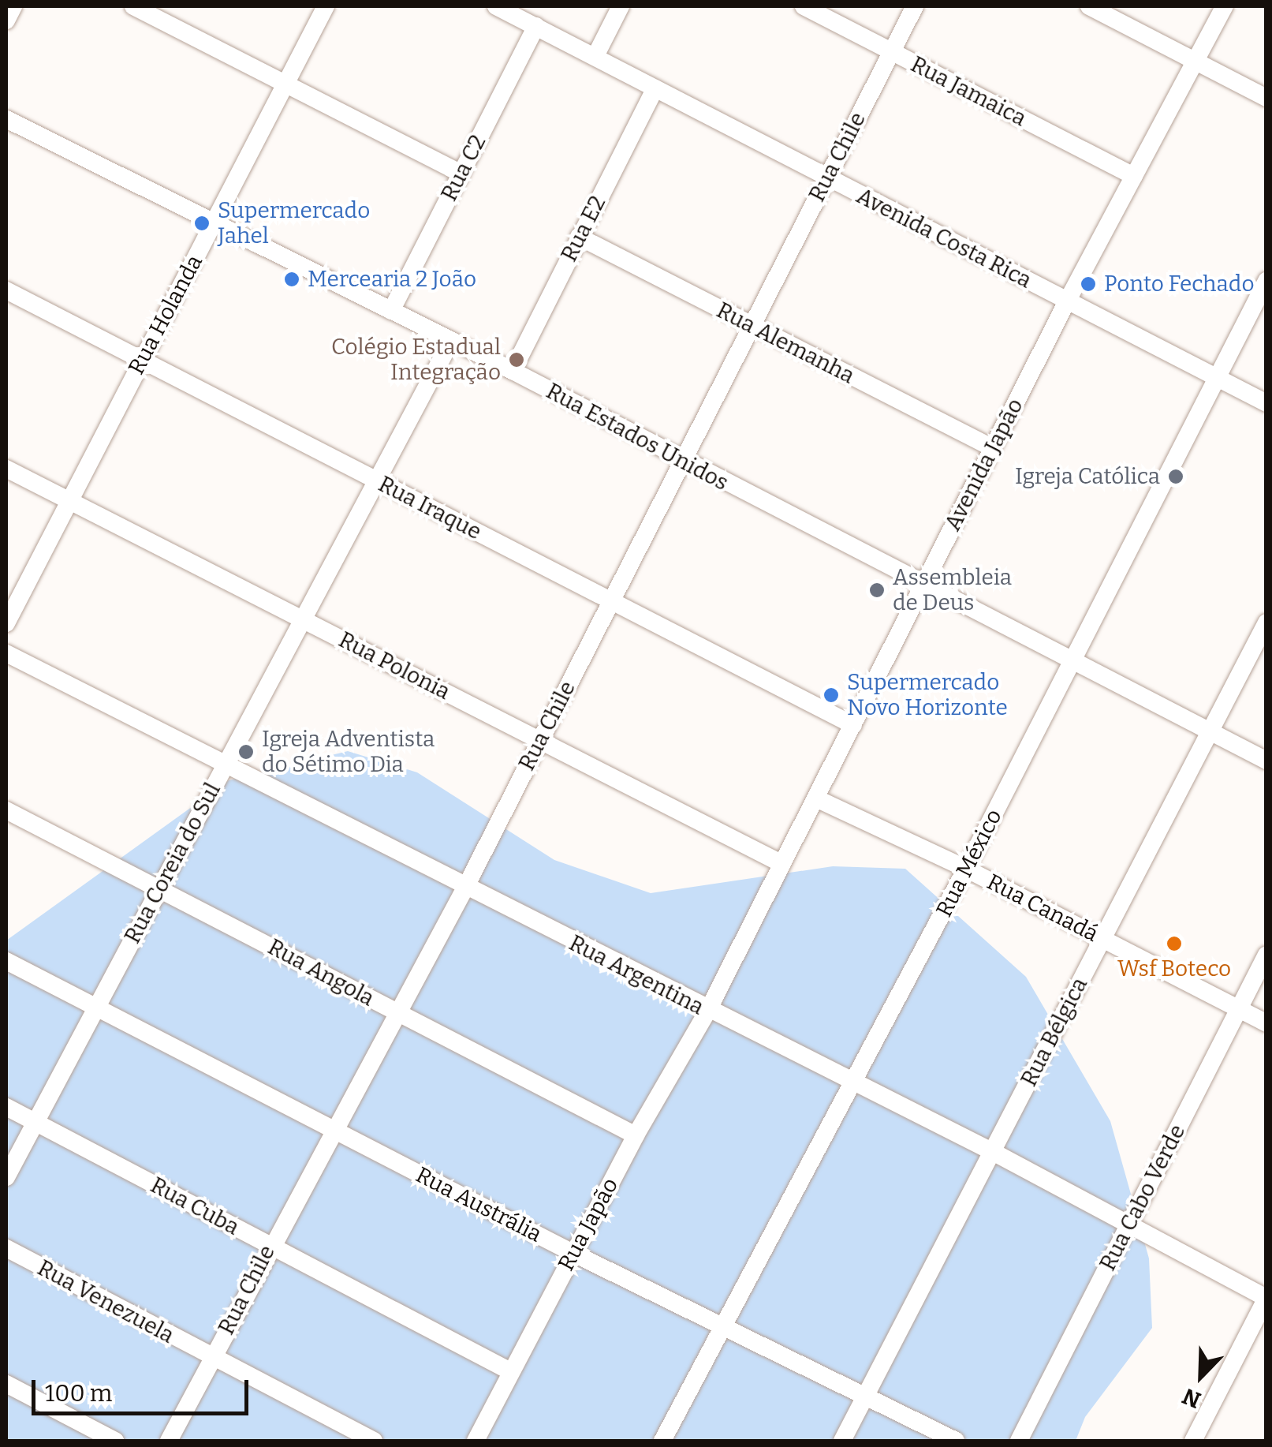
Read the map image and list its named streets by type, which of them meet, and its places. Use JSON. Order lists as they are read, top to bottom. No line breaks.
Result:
{"streets":{"street":["Rua Jamaica","Rua Chile","Rua C2","Rua E2","Avenida Costa Rica","Rua Holanda","Rua Alemanha","Rua Estados Unidos","Avenida Japão","Rua Iraque","Rua Polonia","Rua Coreia do Sul","Rua México","Rua Canadá","Rua Angola","Rua Argentina","Rua Bélgica","Rua Cabo Verde","Rua Austrália","Rua Cuba","Rua Japão","Rua Venezuela"]},"crossings":[["Rua Jamaica","Rua Chile"],["Rua Jamaica","Avenida Japão"],["Rua Chile","Avenida Costa Rica"],["Rua Chile","Rua Alemanha"],["Rua Chile","Rua Estados Unidos"],["Rua Chile","Rua Iraque"],["Rua Chile","Rua Polonia"],["Rua Chile","Rua Angola"],["Rua Chile","Rua Argentina"],["Rua Chile","Rua Austrália"],["Rua Chile","Rua Cuba"],["Rua Chile","Rua Venezuela"],["Rua C2","Avenida Costa Rica"],["Rua C2","Rua Estados Unidos"],["Rua E2","Avenida Costa Rica"],["Rua E2","Rua Alemanha"],["Rua E2","Rua Estados Unidos"],["Avenida Costa Rica","Avenida Japão"],["Avenida Costa Rica","Rua México"],["Rua Holanda","Rua Estados Unidos"],["Rua Holanda","Rua Iraque"],["Rua Holanda","Rua Polonia"],["Rua Alemanha","Avenida Japão"],["Rua Estados Unidos","Avenida Japão"],["Rua Estados Unidos","Rua Coreia do Sul"],["Rua Estados Unidos","Rua México"],["Rua Estados Unidos","Rua Bélgica"],["Avenida Japão","Rua Iraque"],["Avenida Japão","Rua Polonia"],["Avenida Japão","Rua Canadá"],["Avenida Japão","Rua Argentina"],["Avenida Japão","Rua Japão"],["Rua Iraque","Rua Coreia do Sul"],["Rua Polonia","Rua Coreia do Sul"],["Rua Coreia do Sul","Rua Angola"],["Rua Coreia do Sul","Rua Argentina"],["Rua Coreia do Sul","Rua Austrália"],["Rua Coreia do Sul","Rua Cuba"],["Rua México","Rua Canadá"],["Rua México","Rua Argentina"],["Rua México","Rua Austrália"],["Rua Canadá","Rua Bélgica"],["Rua Canadá","Rua Cabo Verde"],["Rua Angola","Rua Japão"],["Rua Argentina","Rua Bélgica"],["Rua Argentina","Rua Cabo Verde"],["Rua Argentina","Rua Japão"],["Rua Bélgica","Rua Austrália"],["Rua Austrália","Rua Japão"],["Rua Cuba","Rua Japão"]],"places":["Supermercado Jahel","Mercearia 2 João","Ponto Fechado","Colégio Estadual Integração","Igreja Católica","Assembleia de Deus","Supermercado Novo Horizonte","Igreja Adventista do Sétimo Dia","Wsf Boteco"],"scale_bar":"100 m","north":"bottom left"}
